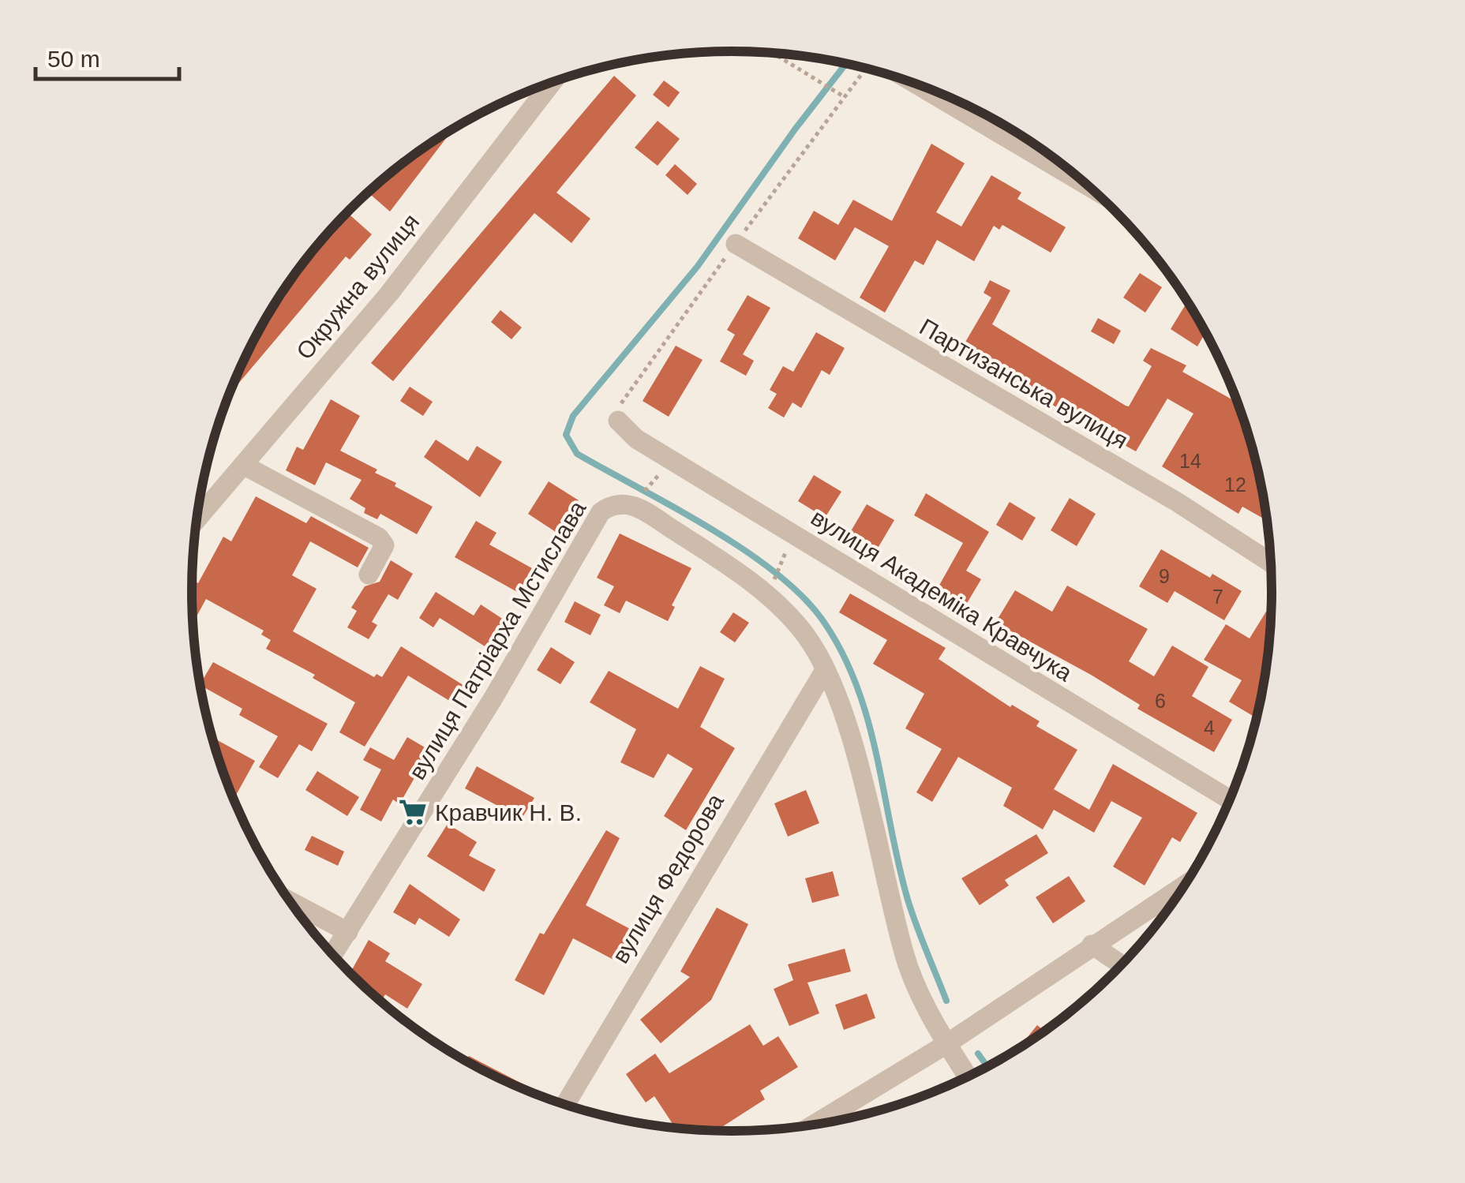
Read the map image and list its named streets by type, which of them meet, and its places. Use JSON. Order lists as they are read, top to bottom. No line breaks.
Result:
{"streets":{"street":["Окружна вулиця","Партизанська вулиця","вулиця Академіка Кравчука","вулиця Патріарха Мстислава","вулиця Федорова"]},"crossings":[["вулиця Патріарха Мстислава","вулиця Федорова"]],"places":{"supermarket":["Кравчик Н. В."]},"house_numbers":["14","12","9","7","6","4"],"scale_bar":"50 m"}
